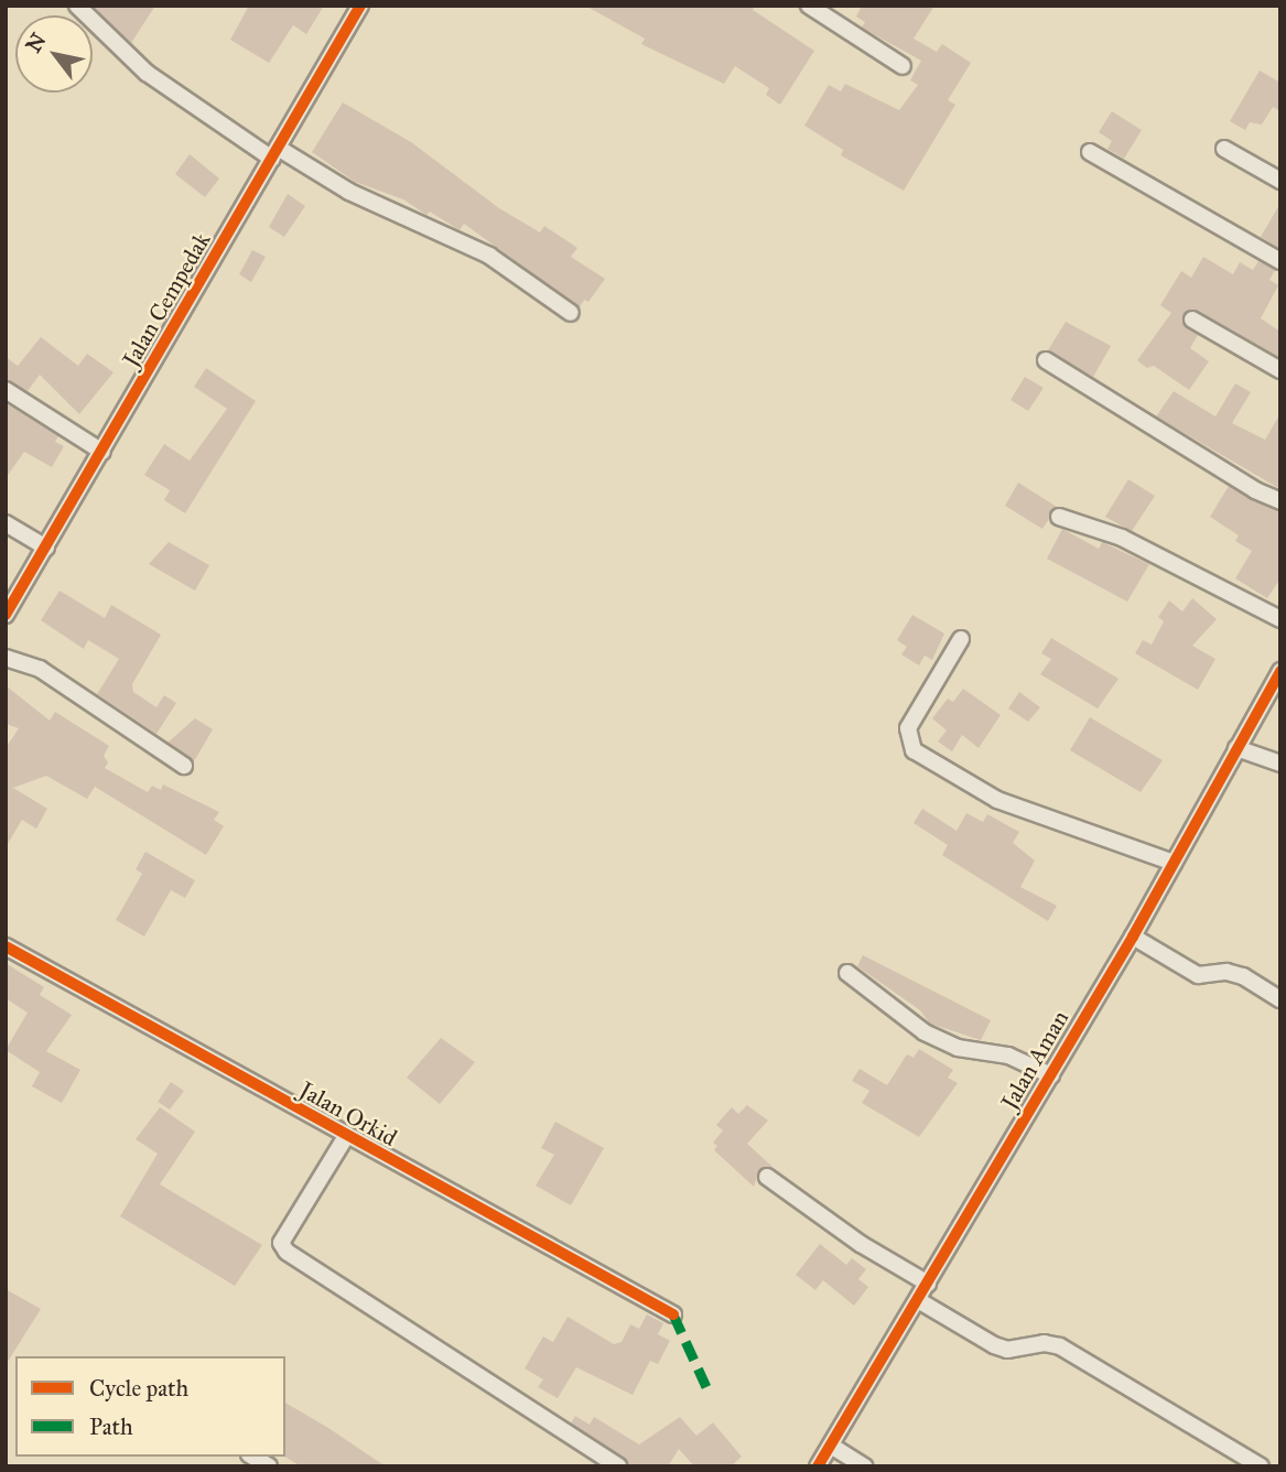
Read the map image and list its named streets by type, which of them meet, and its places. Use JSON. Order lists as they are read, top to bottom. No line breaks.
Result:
{"streets":{"street":["Jalan Cempedak","Jalan Aman","Jalan Orkid"]},"legend":["Cycle path","Path"],"north":"top left"}
